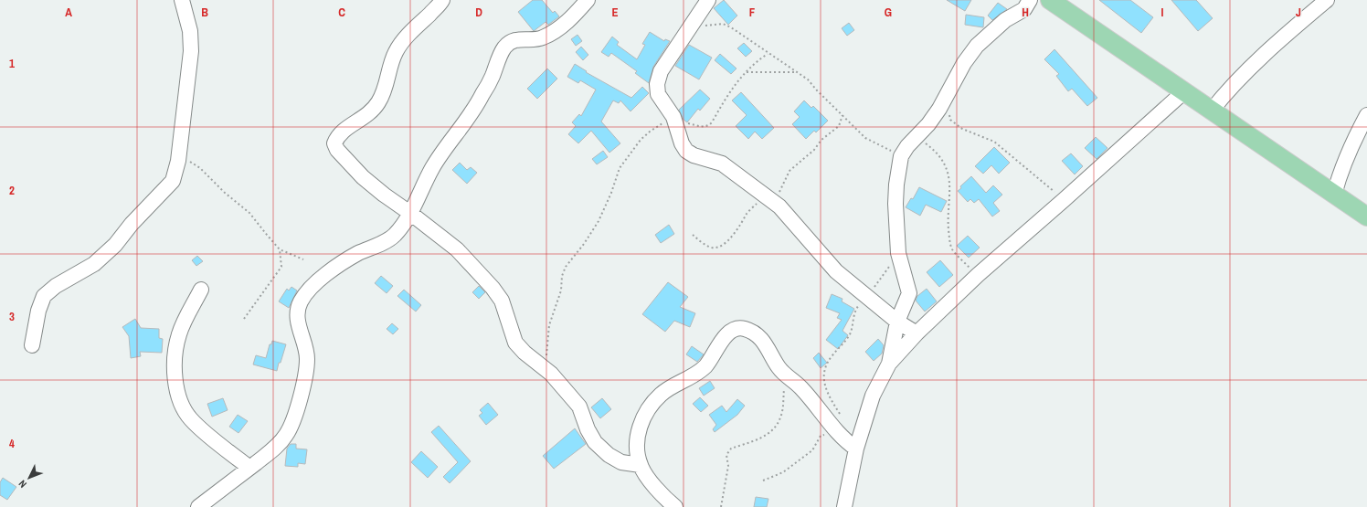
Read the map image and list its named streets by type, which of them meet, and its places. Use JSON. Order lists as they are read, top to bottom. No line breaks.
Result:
{"north":"bottom left","grid":{"columns":["A","B","C","D","E","F","G","H","I","J"],"rows":["1","2","3","4"]}}
